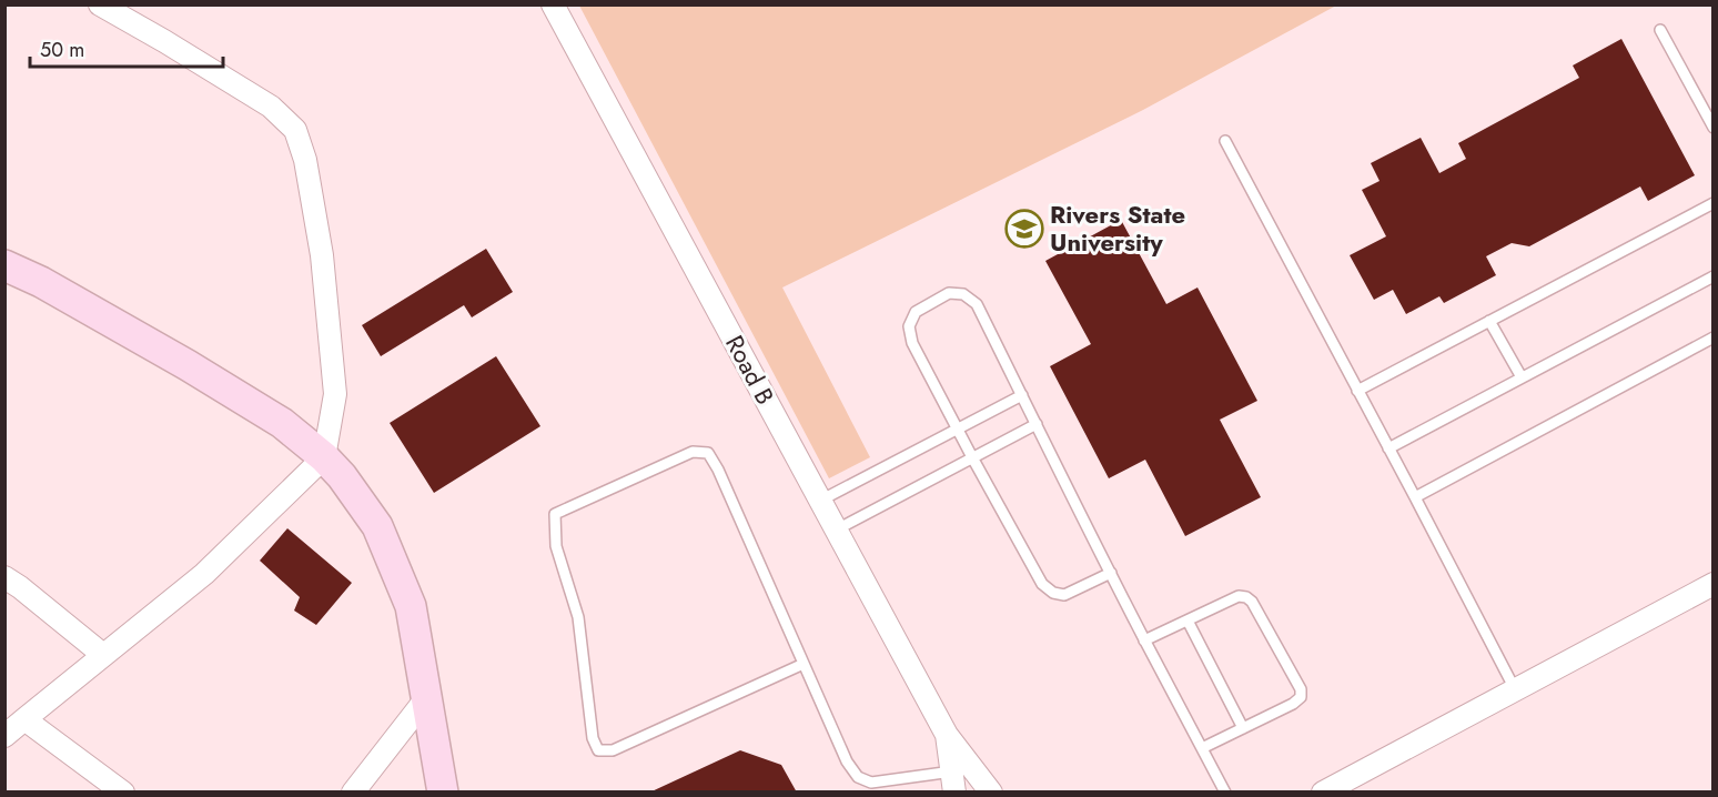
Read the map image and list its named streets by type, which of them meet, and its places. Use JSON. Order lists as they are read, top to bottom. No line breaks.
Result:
{"streets":{"street":["Road B"]},"places":{"school or university":["Rivers State University"]},"scale_bar":"50 m"}
